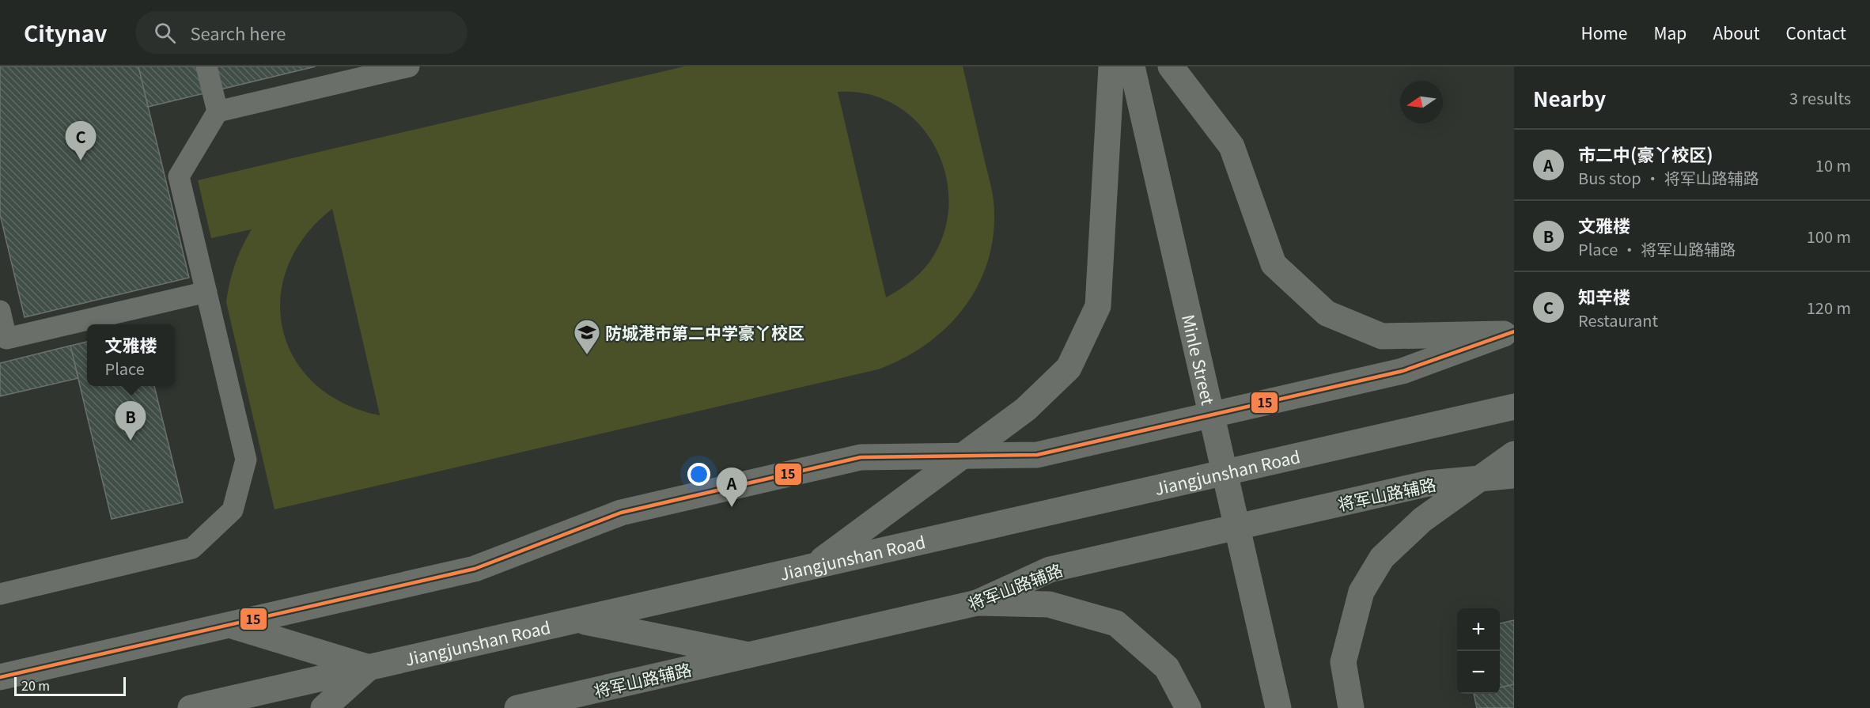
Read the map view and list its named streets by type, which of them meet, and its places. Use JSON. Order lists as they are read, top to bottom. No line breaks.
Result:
{"streets":{"street":["Minle Street","Jiangjunshan Road","将军山路辅路"]},"crossings":[["Minle Street","Jiangjunshan Road"],["Minle Street","将军山路辅路"]],"places":{"school or university":["防城港市第二中学豪丫校区"]},"lines":["transit line 15"],"scale_bar":"20 m","north":"left","page":{"header":"Citynav","search":"Search here","nav":["Home","Map","About","Contact"],"heading":["Nearby","3 results"],"pins":["C","B","A"],"list":[{"mark":"A","name":"市二中(豪丫校区)","note":"Bus stop · 将军山路辅路","value":"10 m"},{"mark":"B","name":"文雅楼","note":"Place · 将军山路辅路","value":"100 m"},{"mark":"C","name":"知辛楼","note":"Restaurant","value":"120 m"}],"popup":["文雅楼","Place"],"map_buttons":["+","−"],"scale":"20 m"}}
